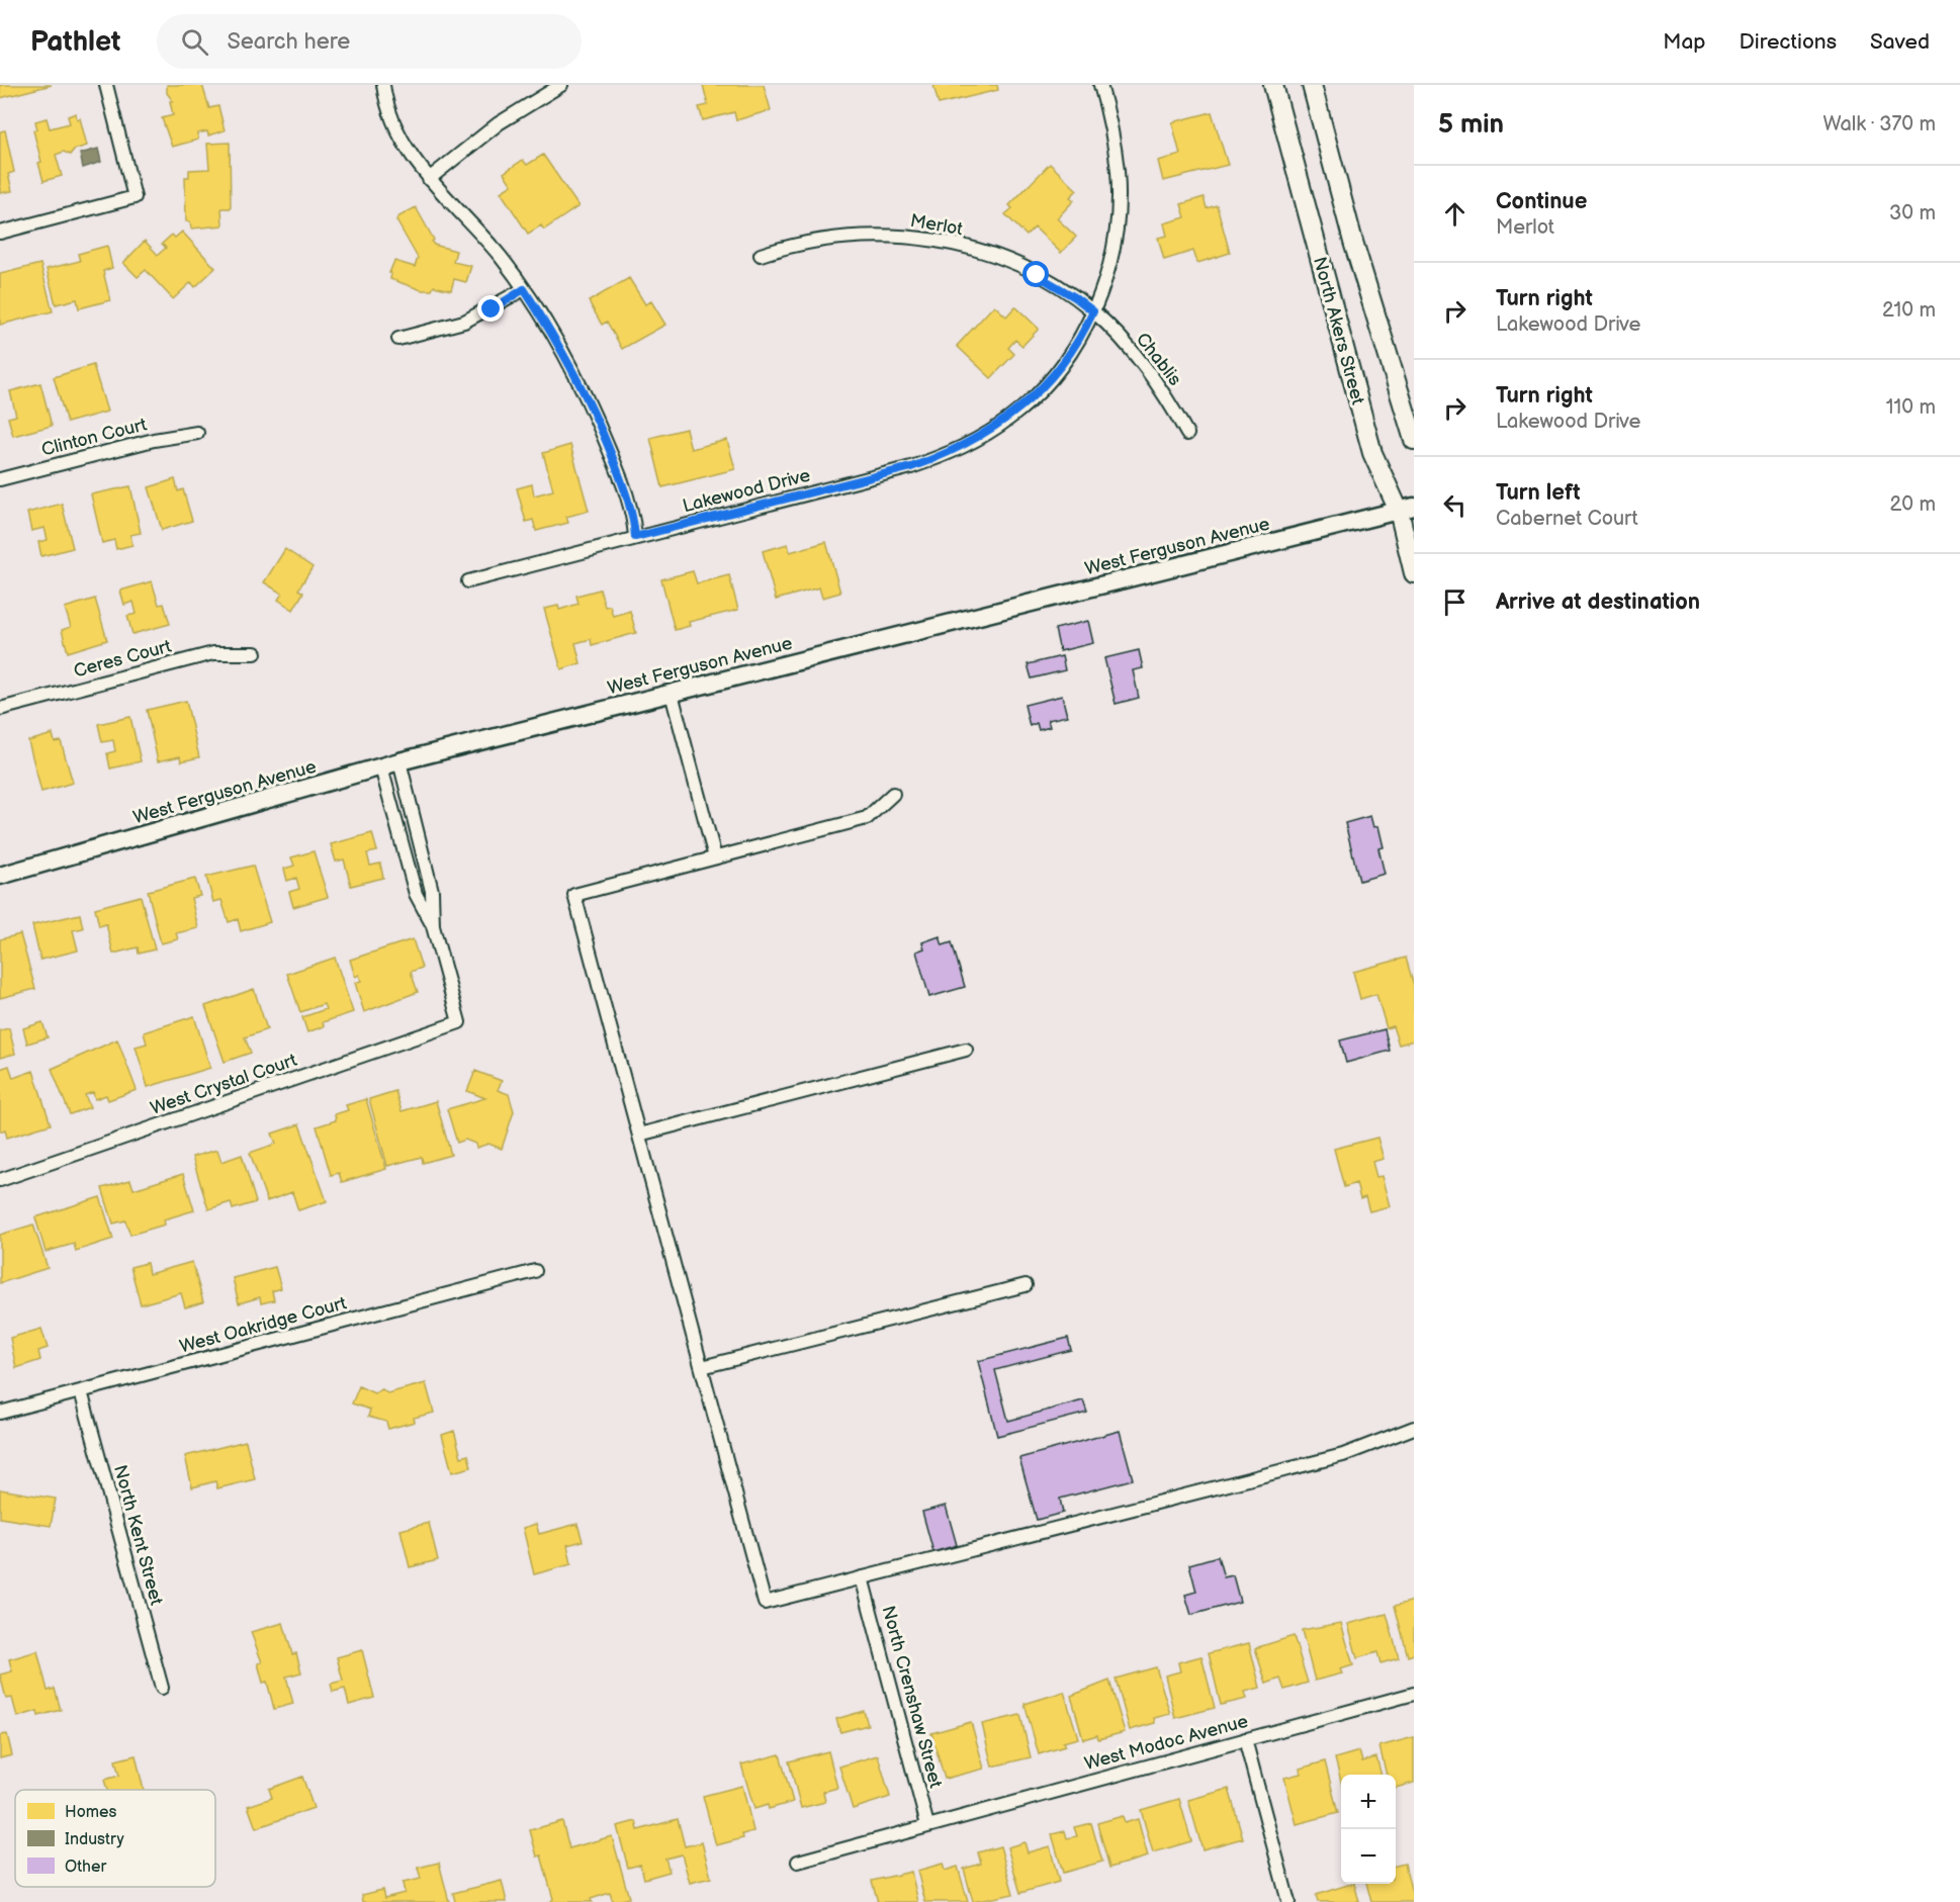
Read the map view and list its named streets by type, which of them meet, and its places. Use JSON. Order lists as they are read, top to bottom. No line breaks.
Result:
{"streets":{"main road":["North Akers Street"],"street":["Merlot","Chablis","Clinton Court","Lakewood Drive","West Ferguson Avenue","Ceres Court","West Crystal Court","West Oakridge Court","North Kent Street","North Crenshaw Street","West Modoc Avenue"]},"crossings":[["Merlot","Chablis"],["Merlot","Lakewood Drive"],["North Akers Street","West Ferguson Avenue"],["Chablis","Lakewood Drive"],["West Oakridge Court","North Kent Street"],["North Crenshaw Street","West Modoc Avenue"]],"legend":["Homes","Industry","Other"],"page":{"header":"Pathlet","search":"Search here","nav":["Map","Directions","Saved"],"heading":["5 min","Walk · 370 m"],"list":[["Continue","Merlot","30 m"],["Turn right","Lakewood Drive","210 m"],["Turn right","Lakewood Drive","110 m"],["Turn left","Cabernet Court","20 m"],"Arrive at destination"],"map_buttons":["+","−"]}}
